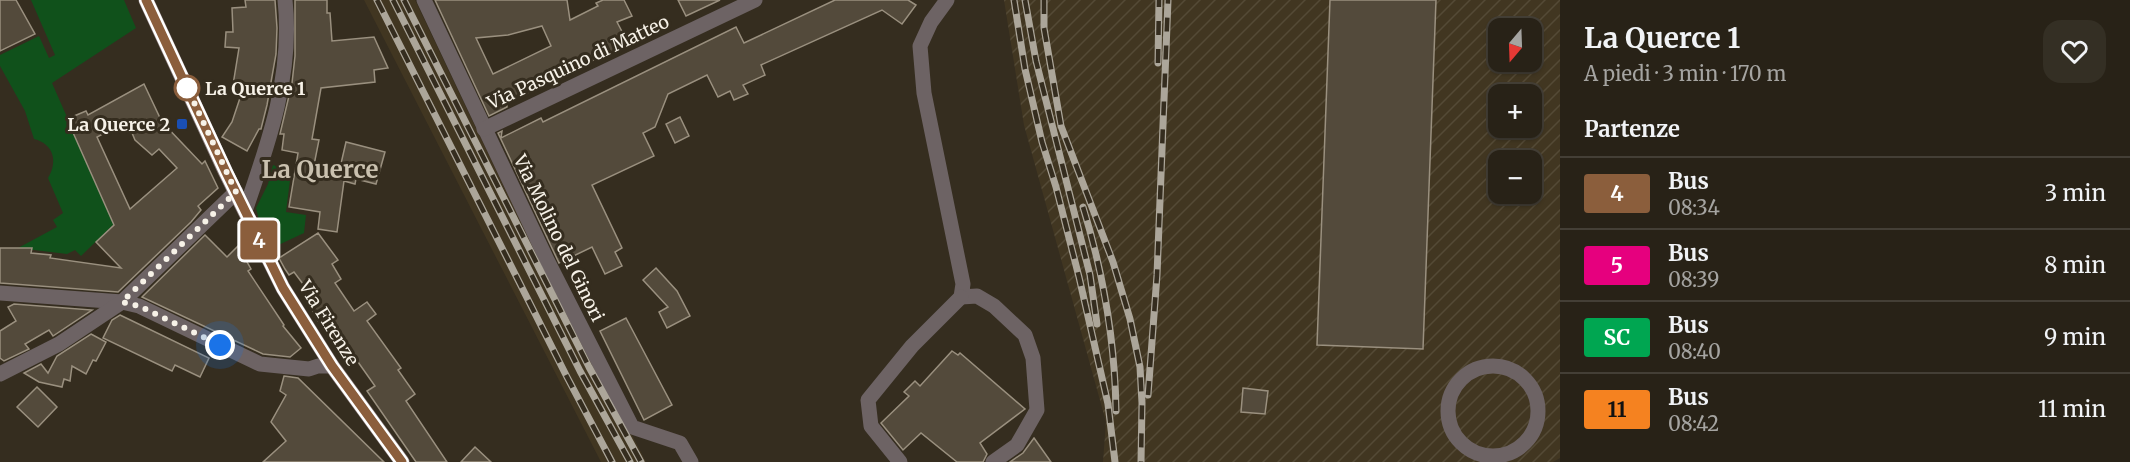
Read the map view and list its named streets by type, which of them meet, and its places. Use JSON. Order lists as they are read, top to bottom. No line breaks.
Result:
{"streets":{"main road":["Via Firenze"],"street":["Via Pasquino di Matteo","Via Molino del Ginori"]},"crossings":[["Via Pasquino di Matteo","Via Molino del Ginori"]],"districts":["La Querce"],"places":{"other":["La Querce 1"],"transit":["La Querce 2"]},"lines":["bus line 4"],"north":"bottom","page":{"on_map":"4","heading":[["La Querce 1","A piedi · 3 min · 170 m"],"Partenze"],"map_buttons":["+","−"],"list":[{"mark":"4","name":"Bus","note":"08:34","value":"3 min"},{"mark":"5","name":"Bus","note":"08:39","value":"8 min"},{"mark":"SC","name":"Bus","note":"08:40","value":"9 min"},{"mark":"11","name":"Bus","note":"08:42","value":"11 min"}]}}
